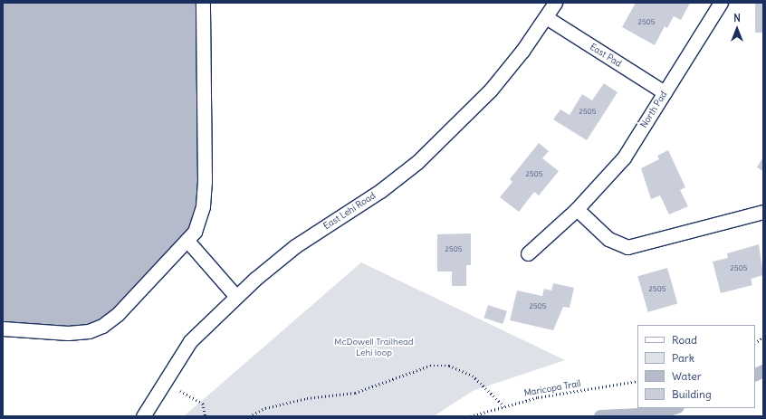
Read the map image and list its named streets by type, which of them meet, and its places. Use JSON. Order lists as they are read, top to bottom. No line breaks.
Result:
{"streets":{"street":["East Pad","North Pad","East Lehi Road"],"path":["Maricopa Trail"]},"crossings":[["East Pad","North Pad"],["East Pad","East Lehi Road"]],"parks":["McDowell Trailhead Lehi loop"],"house_numbers":["2505","2505","2505","2505","2505","2505","2505"],"legend":["Road","Park","Water","Building"],"north":"top"}
